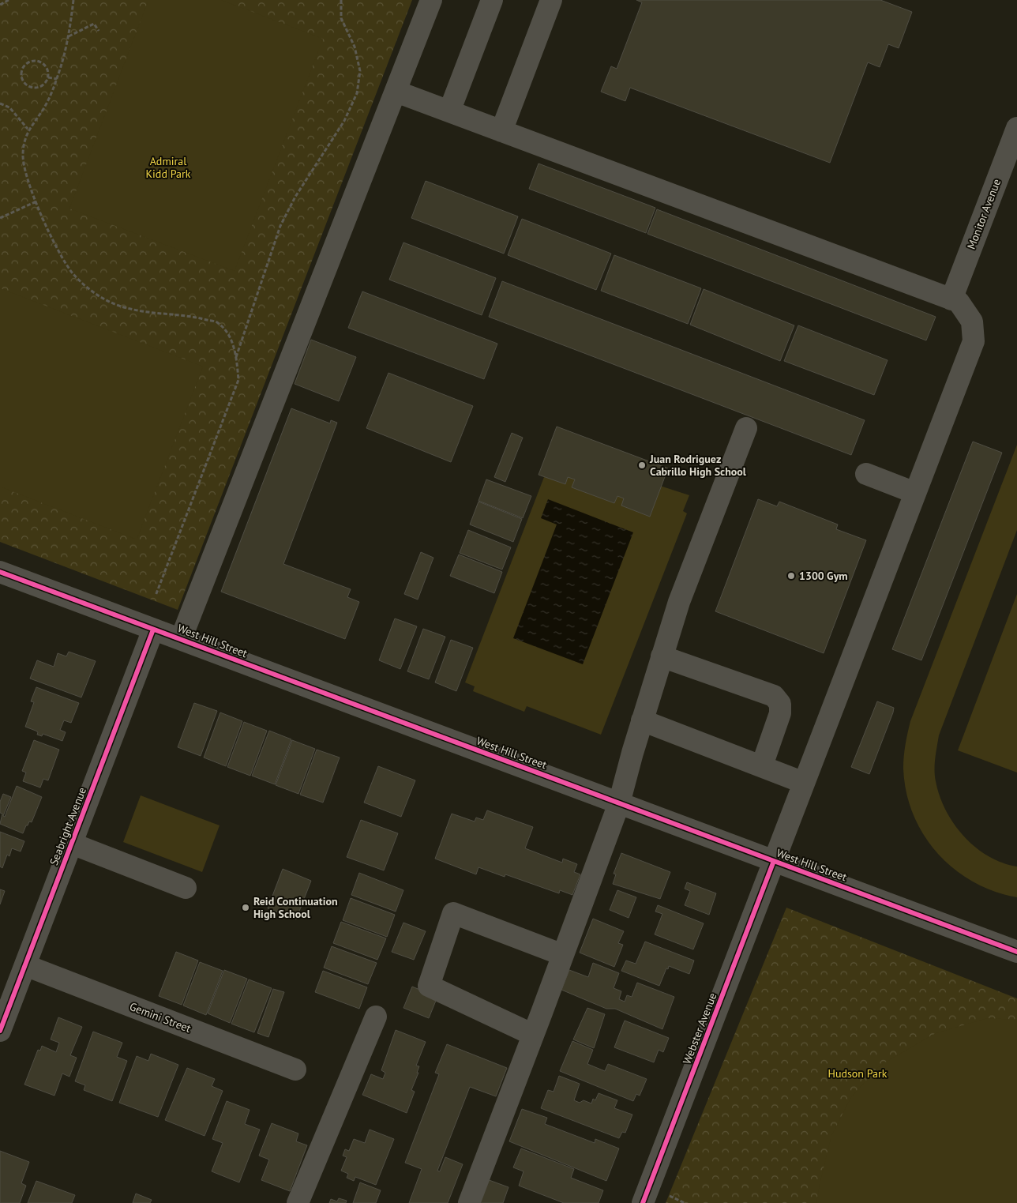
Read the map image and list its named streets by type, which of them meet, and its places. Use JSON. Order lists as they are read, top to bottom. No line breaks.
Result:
{"streets":{"street":["Monitor Avenue","West Hill Street","Seabright Avenue","Gemini Street","Webster Avenue"]},"crossings":[["Monitor Avenue","Webster Avenue"],["West Hill Street","Seabright Avenue"],["West Hill Street","Webster Avenue"],["Seabright Avenue","Gemini Street"]],"parks":["Admiral Kidd Park","Hudson Park"],"places":["Juan Rodriguez Cabrillo High School","1300 Gym","Reid Continuation High School"]}
